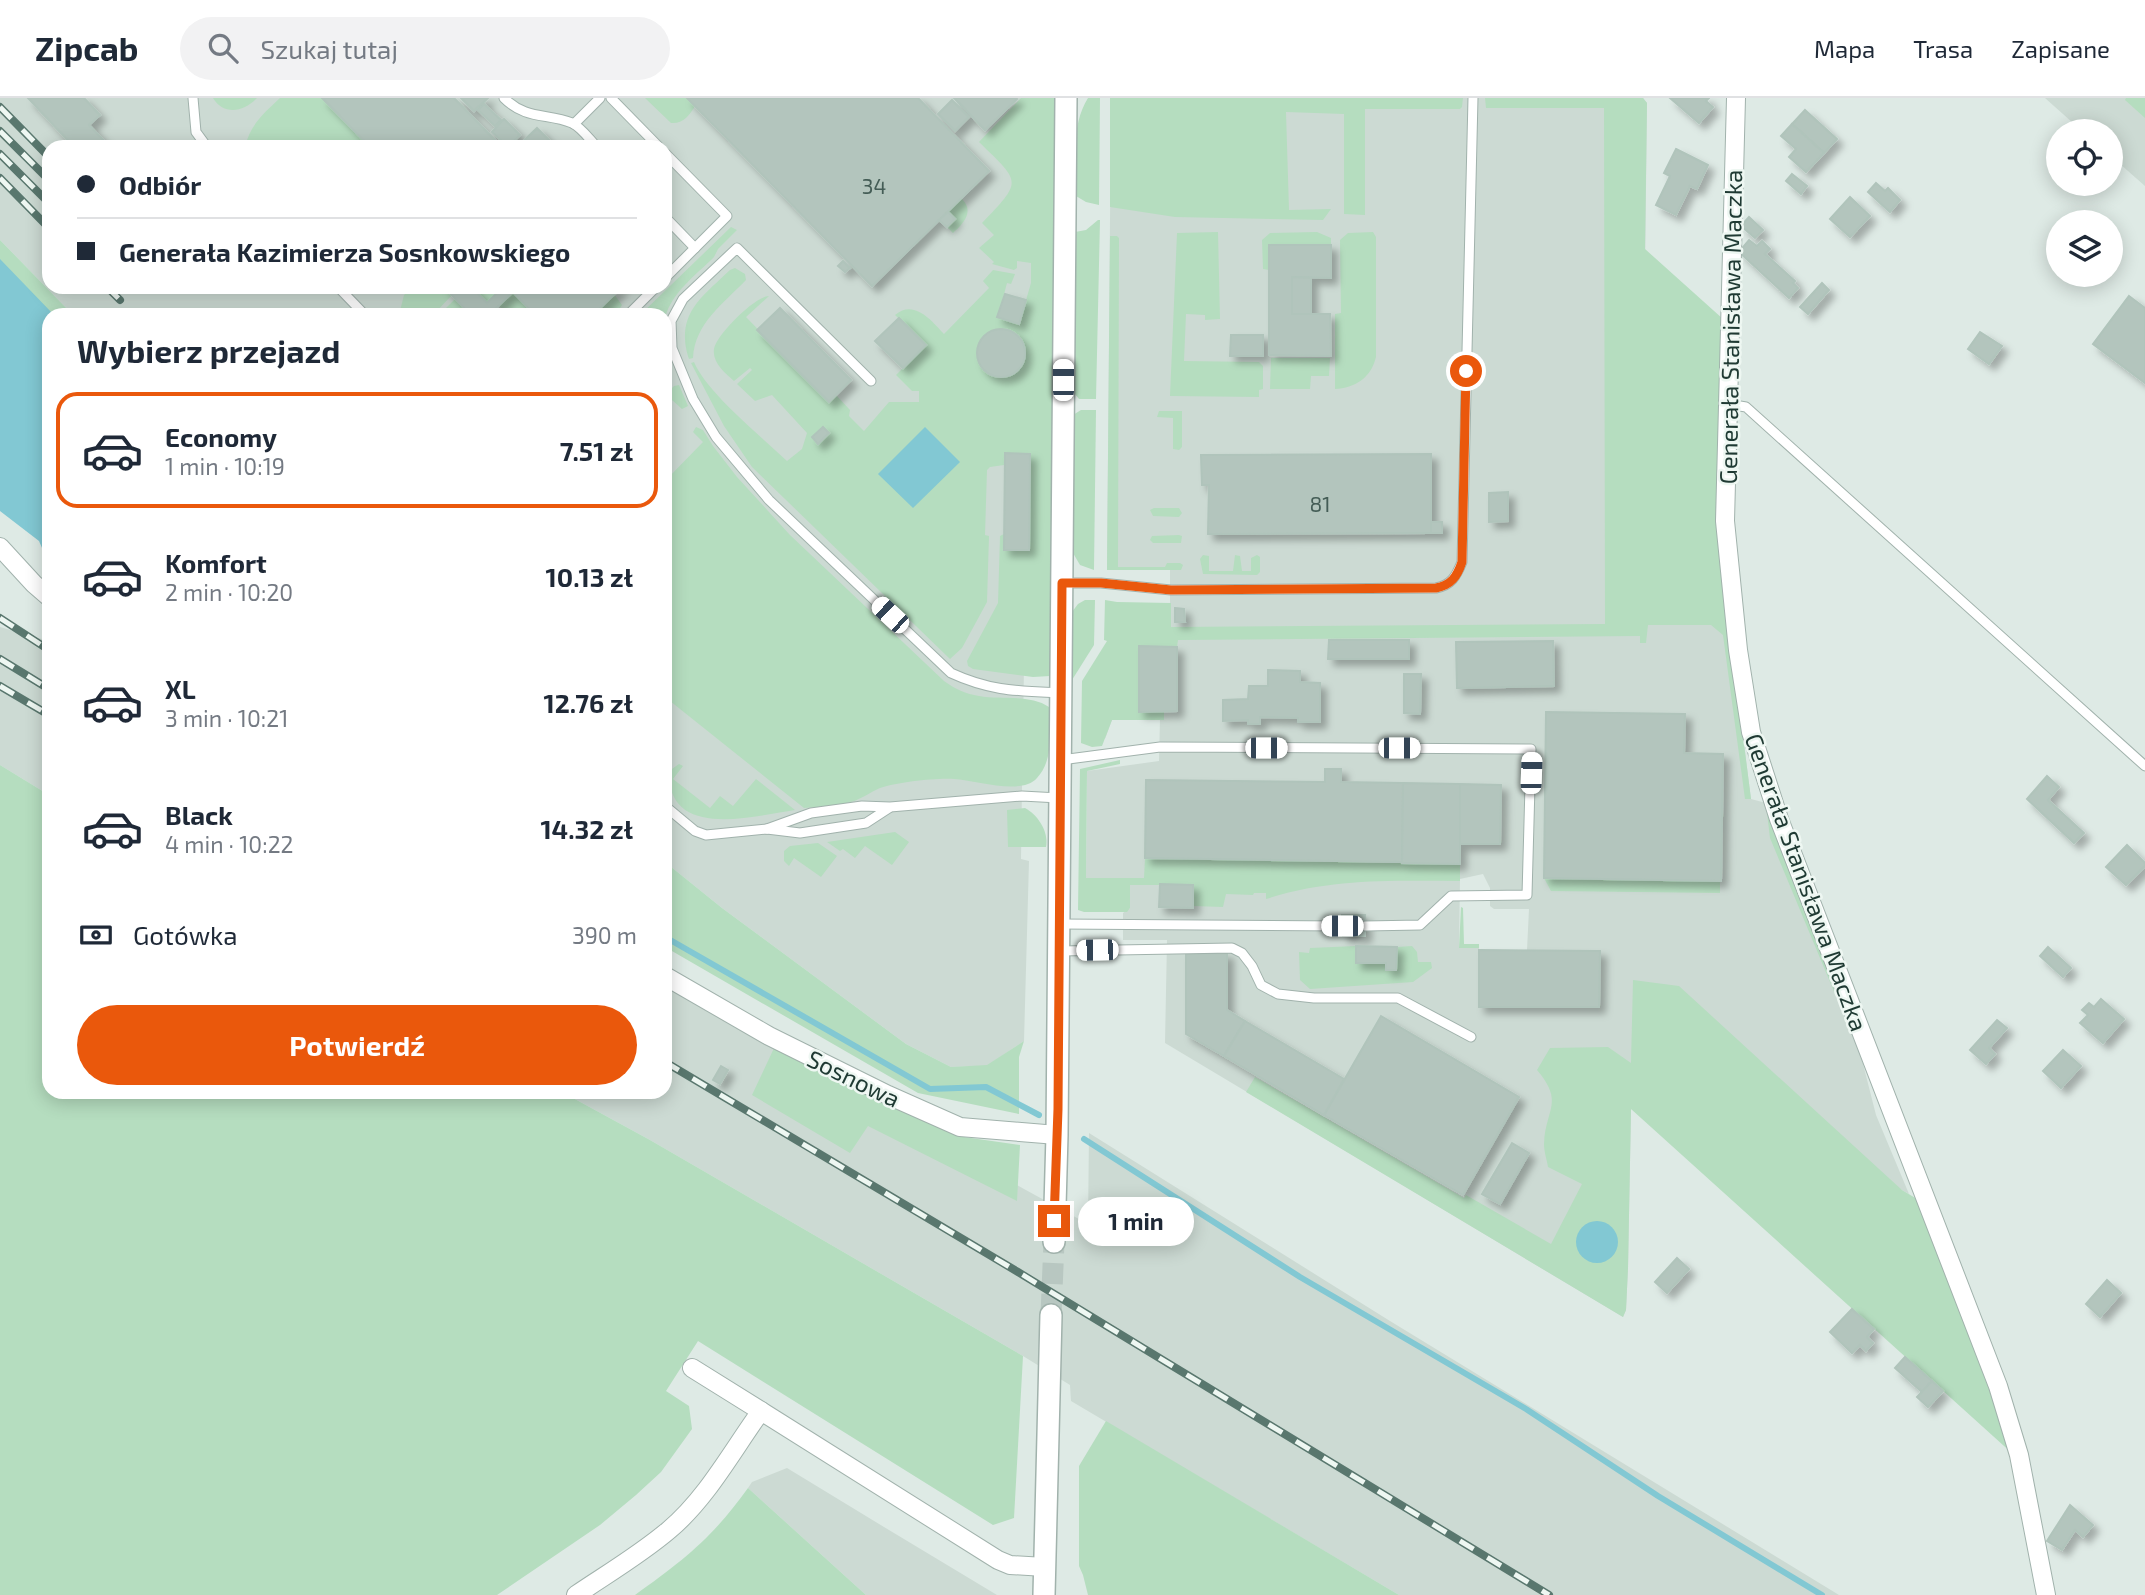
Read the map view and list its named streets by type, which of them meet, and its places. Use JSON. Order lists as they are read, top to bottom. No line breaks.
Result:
{"streets":{"street":["Generała Stanisława Maczka","Sosnowa"]},"house_numbers":["34","81"],"page":{"header":"Zipcab","search":"Szukaj tutaj","nav":["Mapa","Trasa","Zapisane"],"banner":["Odbiór","Generała Kazimierza Sosnkowskiego"],"heading":"Wybierz przejazd","list":[{"name":"Economy","note":"1 min · 10:19","value":"7.51 zł"},{"name":"Komfort","note":"2 min · 10:20","value":"10.13 zł"},{"name":"XL","note":"3 min · 10:21","value":"12.76 zł"},{"name":"Black","note":"4 min · 10:22","value":"14.32 zł"}],"pay":["Gotówka","390 m"],"buttons":"Potwierdź","bubble":"1 min"}}
